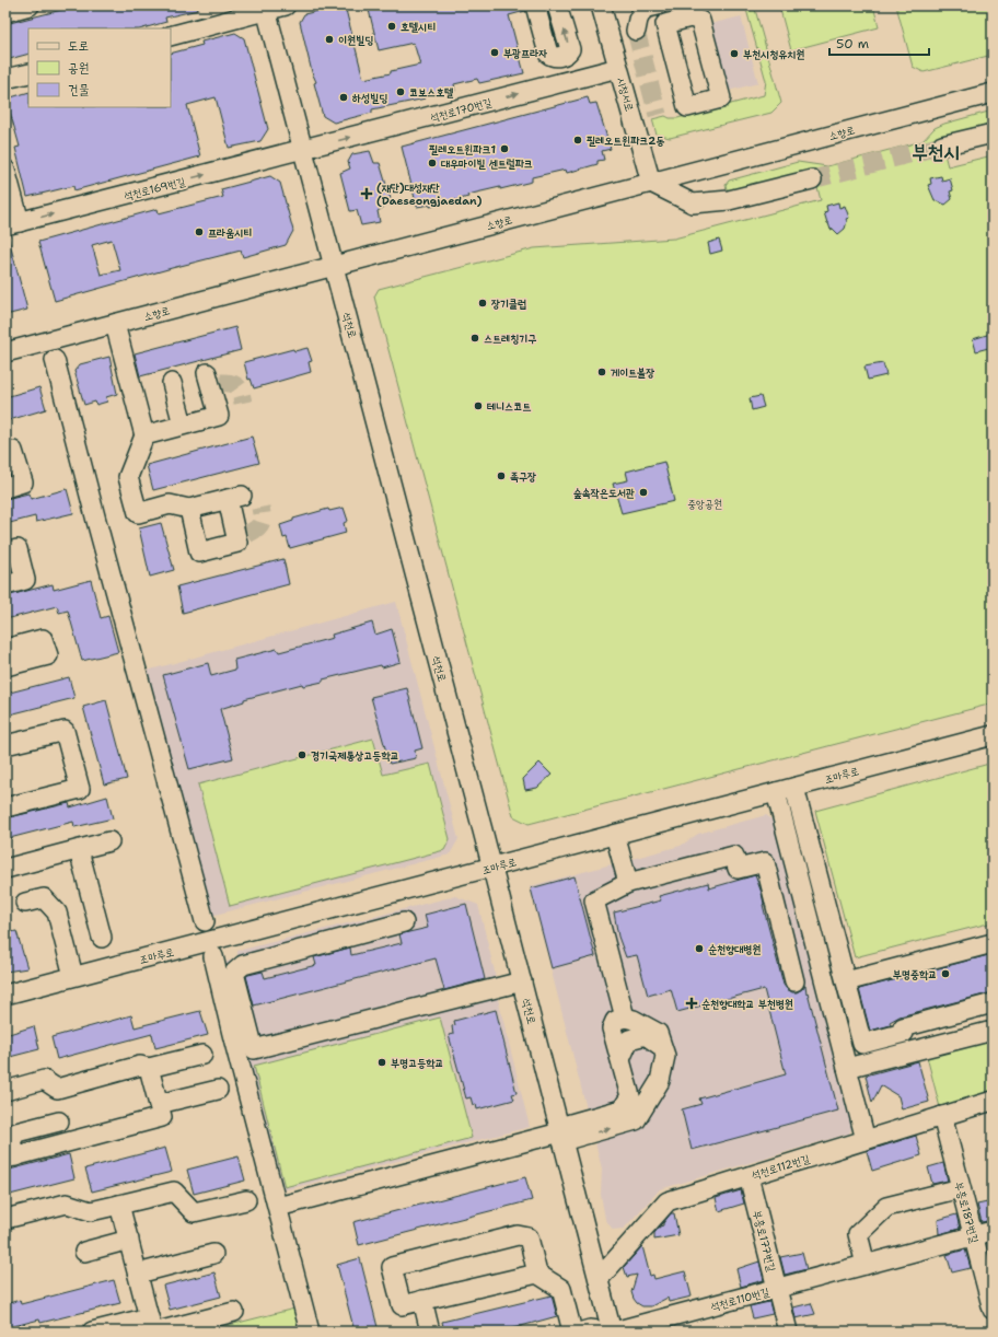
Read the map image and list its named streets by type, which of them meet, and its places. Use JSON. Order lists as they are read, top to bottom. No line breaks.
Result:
{"streets":{"street":["시청서로","석천로170번길","소향로","석천로169번길","석천로","조마루로","석천로112번길","부흥로187번길","부흥로177번길","석천로110번길"]},"crossings":[["시청서로","석천로170번길"],["시청서로","소향로"],["석천로170번길","석천로169번길"],["석천로170번길","석천로"],["소향로","석천로"],["석천로169번길","석천로"],["석천로","조마루로"],["석천로","석천로112번길"],["석천로","석천로110번길"],["석천로112번길","부흥로187번길"],["석천로112번길","부흥로177번길"],["부흥로187번길","석천로110번길"],["부흥로177번길","석천로110번길"]],"one_way":["석천로170번길"],"districts":["부천시"],"parks":["중앙공원"],"places":{"other":["호텔시티","이원빌딩","부광프라자","부천시청유치원","코보스호텔","하성빌딩","필레오트윈파크2동","필레오트윈파크1","대우마이빌 센트럴파크","프라움시티","장기클럽","스트레칭기구","게이트볼장","테니스코트","족구장","숲속작은도서관","경기국제통상고등학교","순천향대병원","부명중학교","부명고등학교"],"health":["(재단)대성재단 (Daeseongjaedan)","순천향대학교 부천병원"]},"legend":["도로","공원","건물"],"scale_bar":"50 m"}
